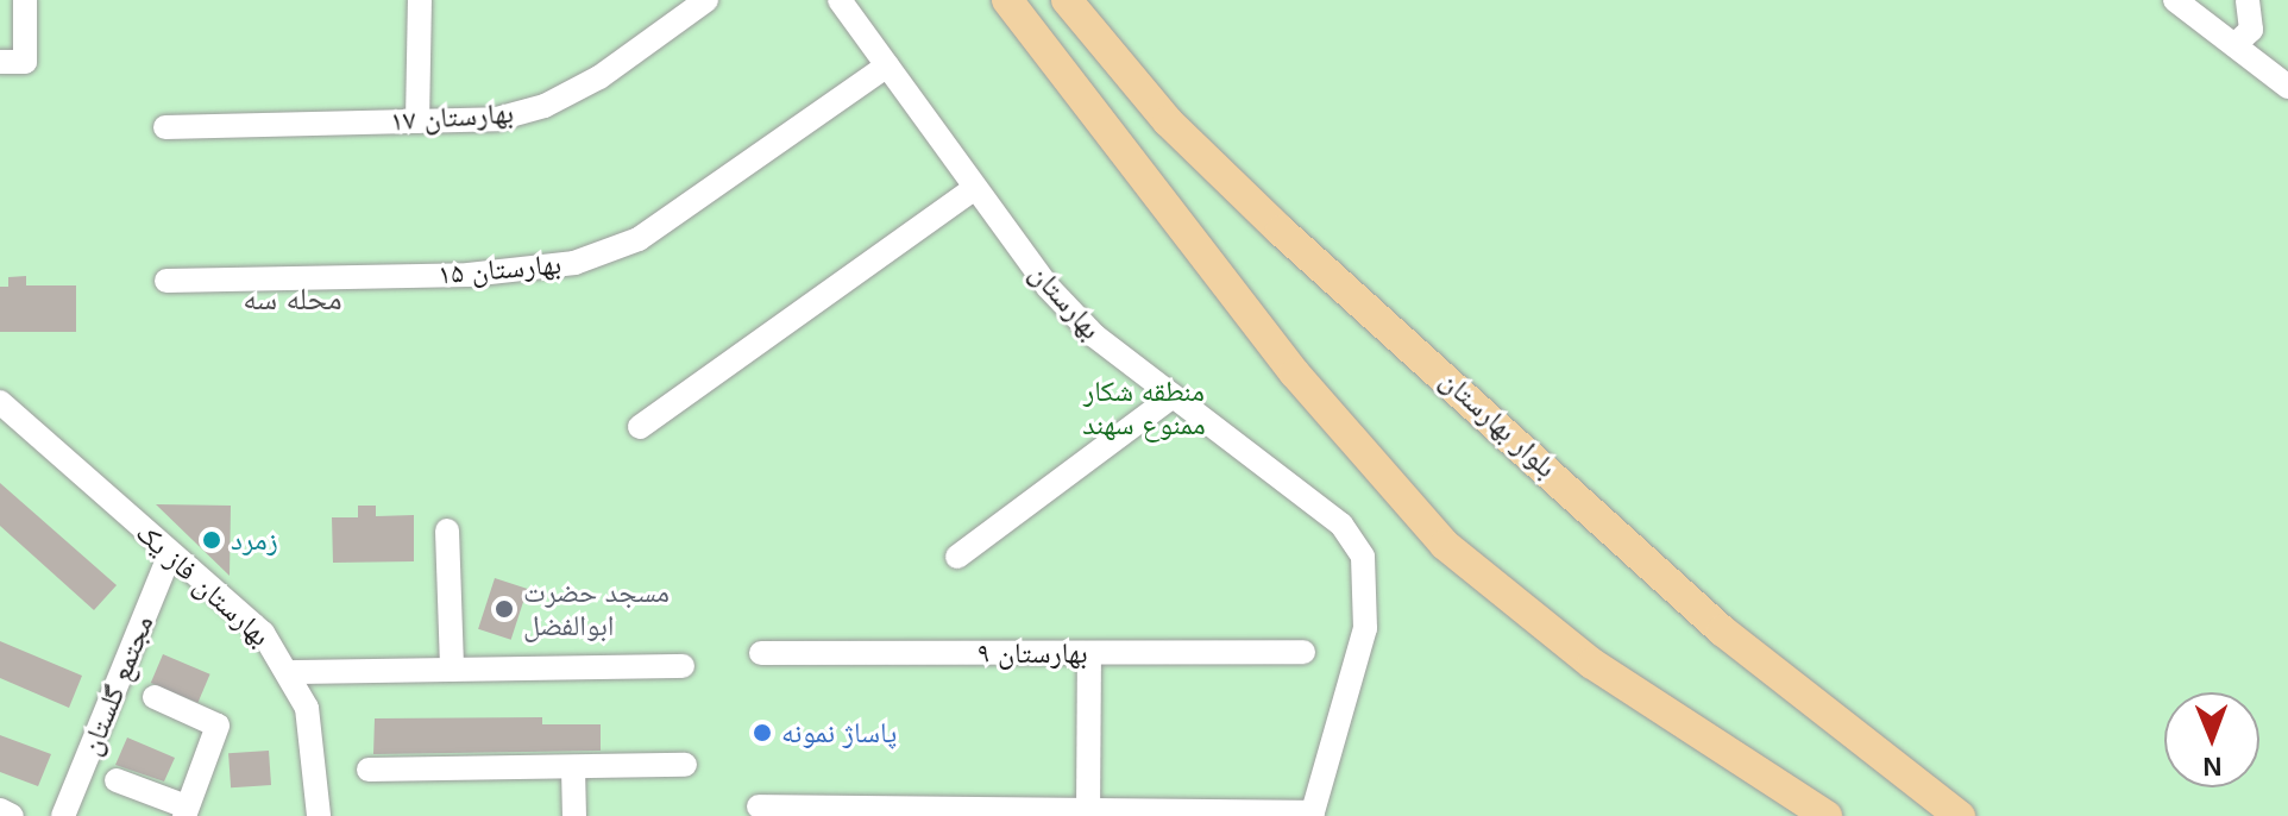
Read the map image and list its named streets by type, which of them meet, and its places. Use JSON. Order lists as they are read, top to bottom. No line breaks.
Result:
{"streets":{"main road":["بلوار بهارستان"],"street":["بهارستان ۱۷","بهارستان ۱۵","بهارستان","بهارستان فاز یک","بهارستان ۹","مجتمع گلستان"]},"crossings":[["بهارستان ۱۵","بهارستان"],["بهارستان فاز یک","مجتمع گلستان"]],"districts":["محله سه"],"parks":["منطقه شکار ممنوع سهند"],"places":["زمرد","مسجد حضرت ابوالفضل","پاساژ نمونه"],"north":"bottom"}
